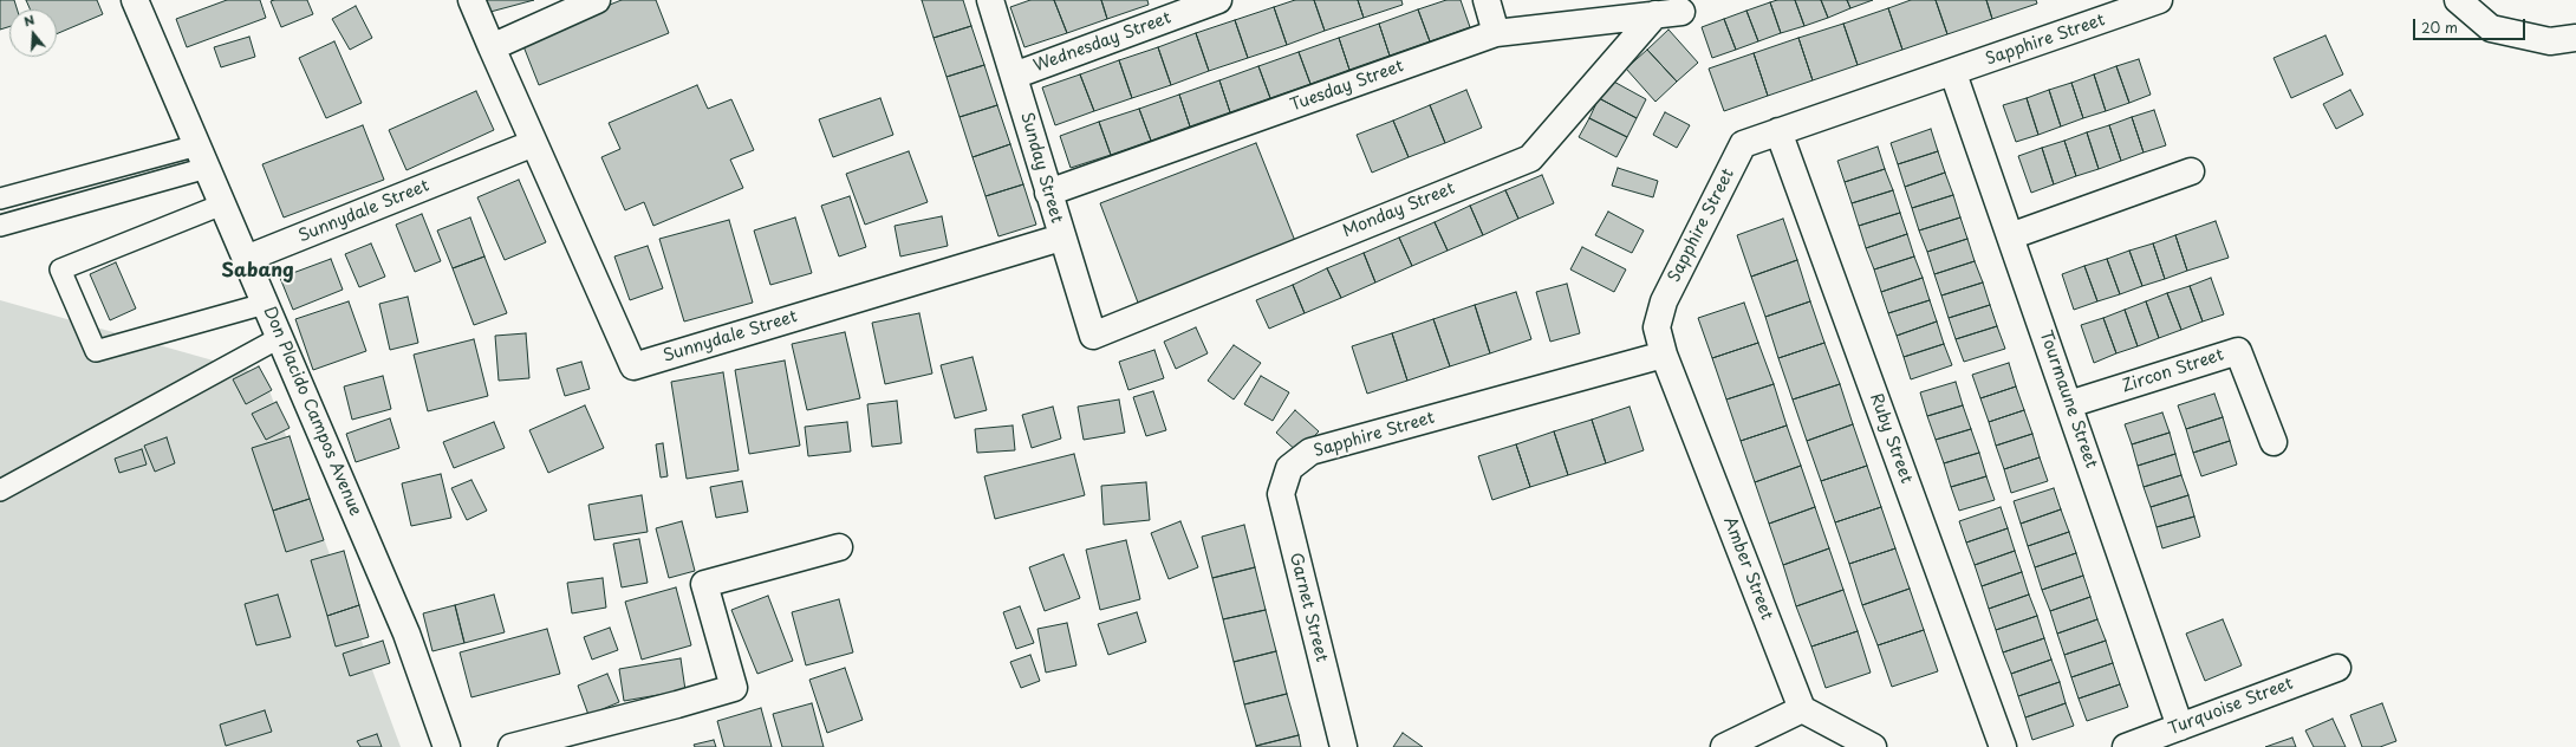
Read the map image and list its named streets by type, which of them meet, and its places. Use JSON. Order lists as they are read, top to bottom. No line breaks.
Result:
{"streets":{"street":["Sapphire Street","Wednesday Street","Tuesday Street","Sunday Street","Monday Street","Sunnydale Street","Zircon Street","Tourmaune Street","Don Placido Campos Avenue","Ruby Street","Amber Street","Garnet Street","Turquoise Street"]},"crossings":[["Sapphire Street","Tourmaune Street"],["Sapphire Street","Ruby Street"],["Sapphire Street","Amber Street"],["Sapphire Street","Garnet Street"],["Wednesday Street","Sunday Street"],["Tuesday Street","Sunday Street"],["Tuesday Street","Monday Street"],["Sunday Street","Monday Street"],["Sunday Street","Sunnydale Street"],["Sunnydale Street","Don Placido Campos Avenue"],["Zircon Street","Tourmaune Street"],["Tourmaune Street","Turquoise Street"]],"districts":["Sabang"],"scale_bar":"20 m","north":"top"}
